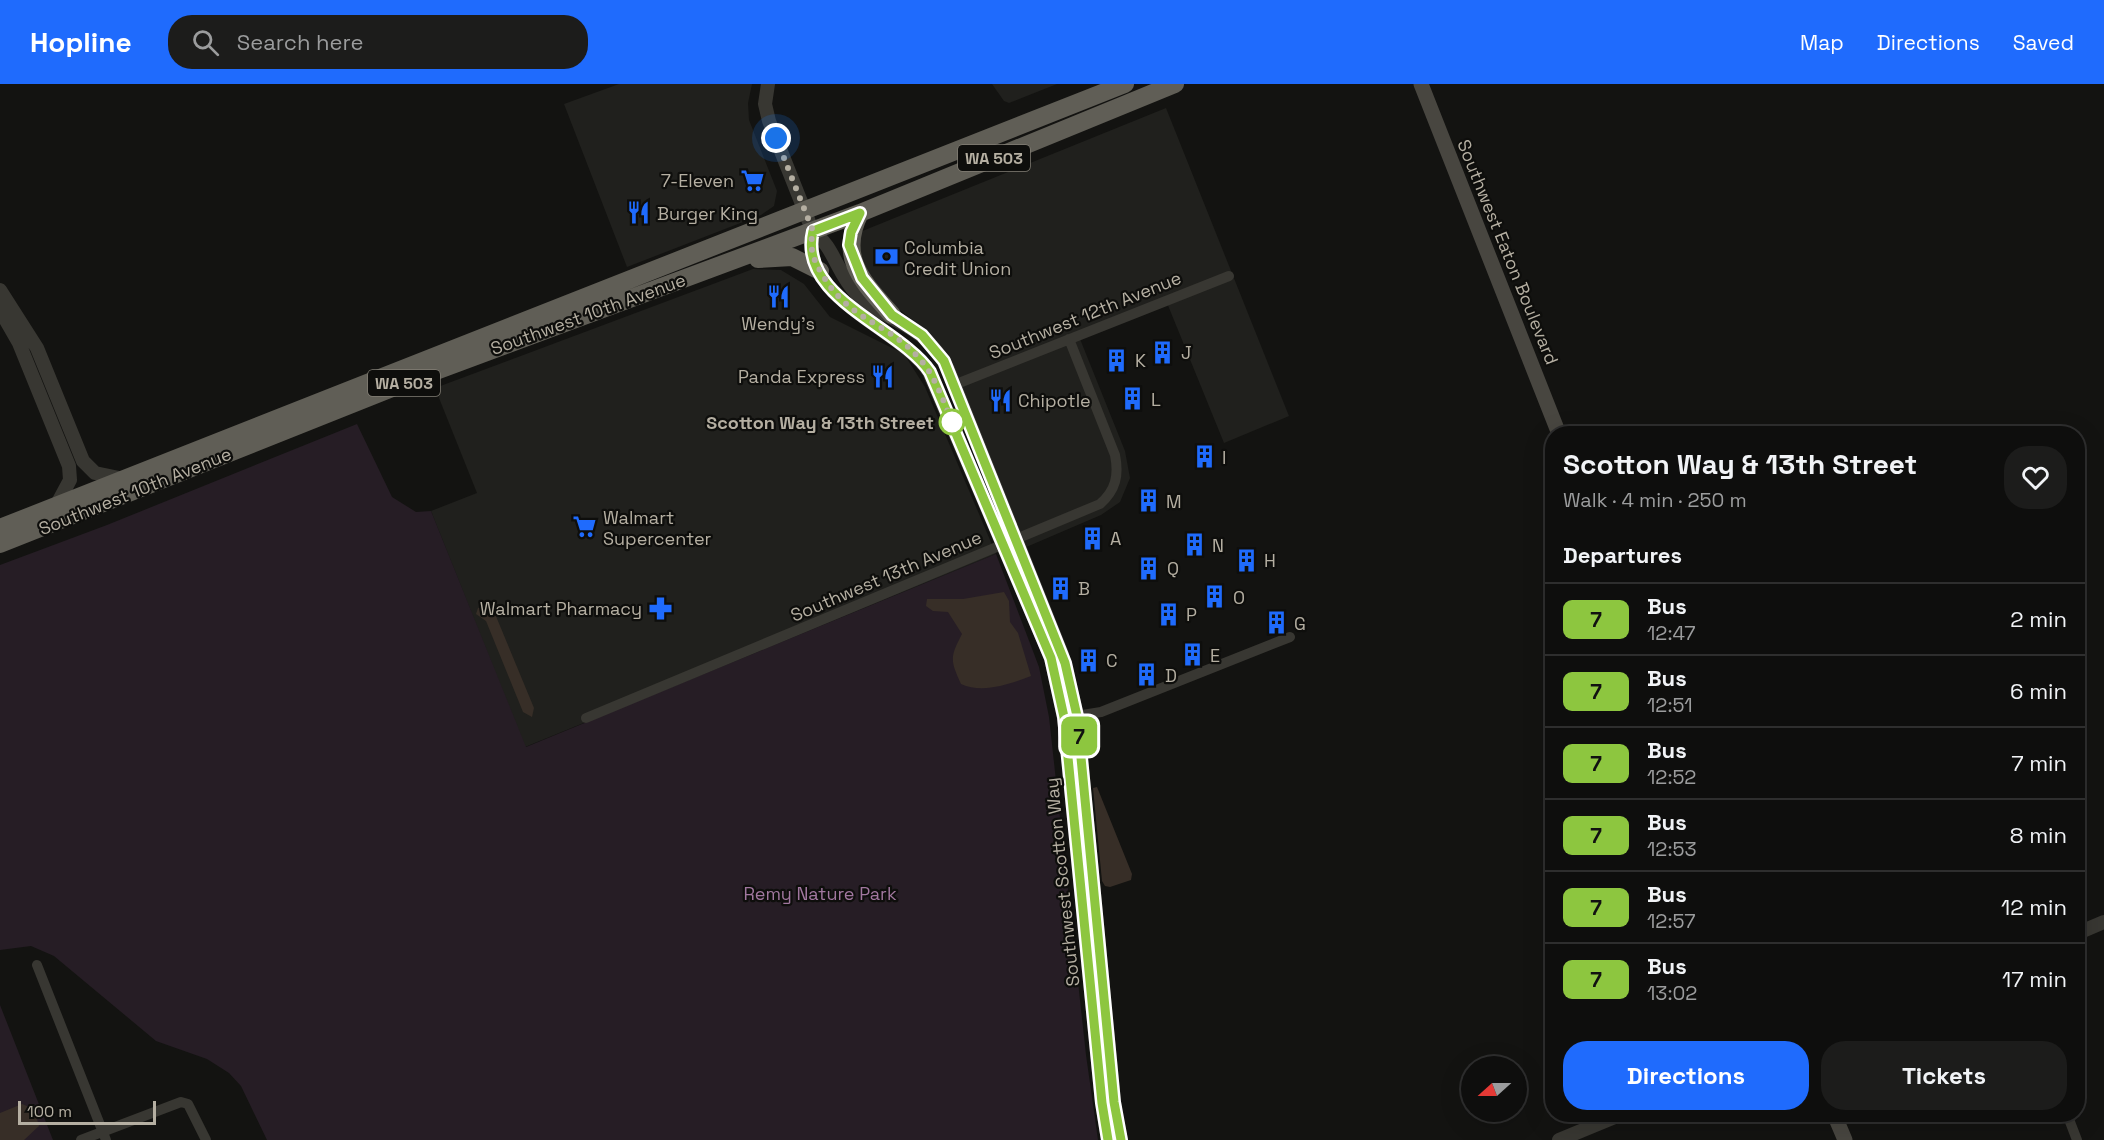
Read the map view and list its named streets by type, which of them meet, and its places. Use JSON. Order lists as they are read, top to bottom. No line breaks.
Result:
{"streets":{"highway":["WA 503","Southwest 10th Avenue"],"main road":["Southwest Eaton Boulevard"],"street":["Southwest 12th Avenue","Southwest 13th Avenue","Southwest Scotton Way"]},"crossings":[["Southwest 10th Avenue","Southwest Scotton Way"],["Southwest 12th Avenue","Southwest 13th Avenue"],["Southwest 12th Avenue","Southwest Scotton Way"],["Southwest 13th Avenue","Southwest Scotton Way"]],"parks":["Remy Nature Park"],"places":{"supermarket":["7-Eleven","Walmart Supercenter"],"restaurant":["Burger King","Wendy's","Panda Express","Chipotle"],"bank":["Columbia Credit Union"],"building":["J","K","L","I","M","A","N","H","Q","B","O","P","G","E","C","D"],"other":["Scotton Way & 13th Street"],"pharmacy":["Walmart Pharmacy"]},"lines":["bus line 7"],"scale_bar":"100 m","north":"left","page":{"header":"Hopline","search":"Search here","nav":["Map","Directions","Saved"],"on_map":"7","heading":[["Scotton Way & 13th Street","Walk · 4 min · 250 m"],"Departures"],"list":[{"mark":"7","name":"Bus","note":"12:47","value":"2 min"},{"mark":"7","name":"Bus","note":"12:51","value":"6 min"},{"mark":"7","name":"Bus","note":"12:52","value":"7 min"},{"mark":"7","name":"Bus","note":"12:53","value":"8 min"},{"mark":"7","name":"Bus","note":"12:57","value":"12 min"},{"mark":"7","name":"Bus","note":"13:02","value":"17 min"}],"buttons":["Directions","Tickets"],"scale":"100 m"}}
